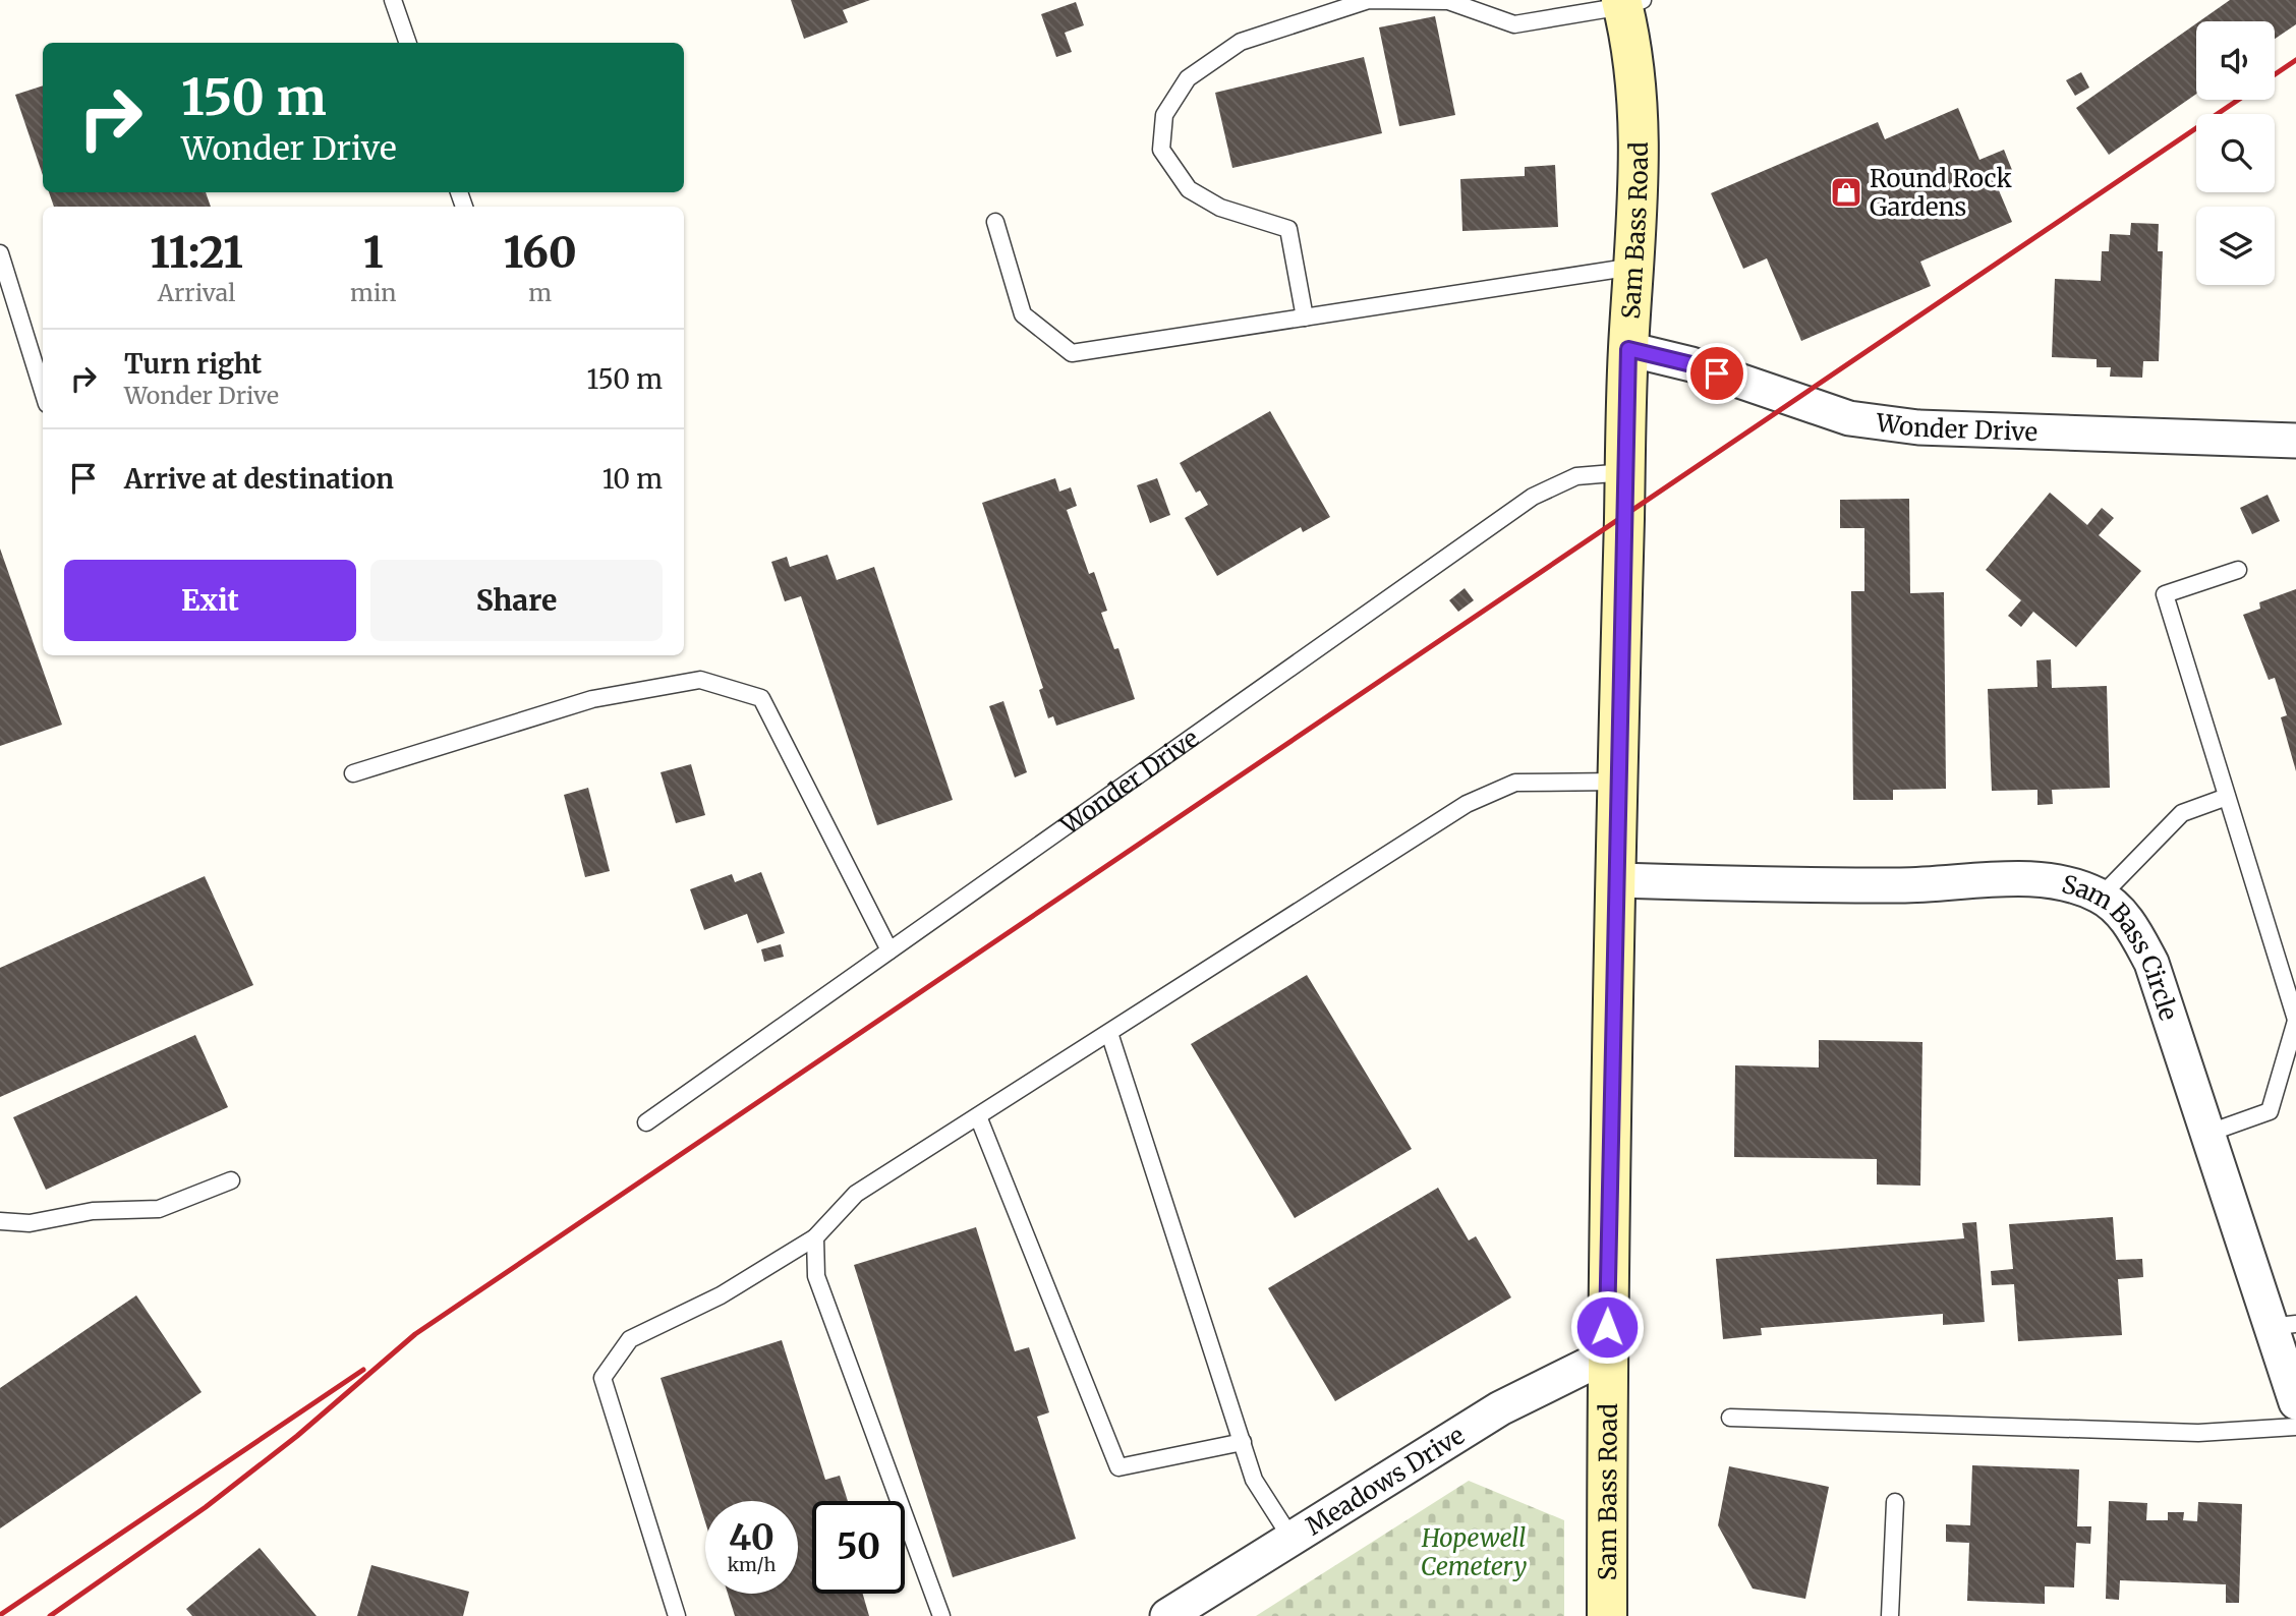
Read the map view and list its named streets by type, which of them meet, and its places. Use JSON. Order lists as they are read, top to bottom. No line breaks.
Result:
{"streets":{"main road":["Sam Bass Road"],"street":["Wonder Drive","Sam Bass Circle","Meadows Drive"]},"crossings":[["Sam Bass Road","Wonder Drive"],["Sam Bass Road","Sam Bass Circle"],["Sam Bass Road","Meadows Drive"]],"parks":["Hopewell Cemetery"],"places":{"shop":["Round Rock Gardens"]},"page":{"turn":["150 m","Wonder Drive"],"eta":["11:21","Arrival","1","min","160","m"],"list":[{"name":"Turn right","note":"Wonder Drive","value":"150 m"},{"name":"Arrive at destination","value":"10 m"}],"buttons":["Exit","Share"],"speed":"40 km/h","limit":"50"}}
